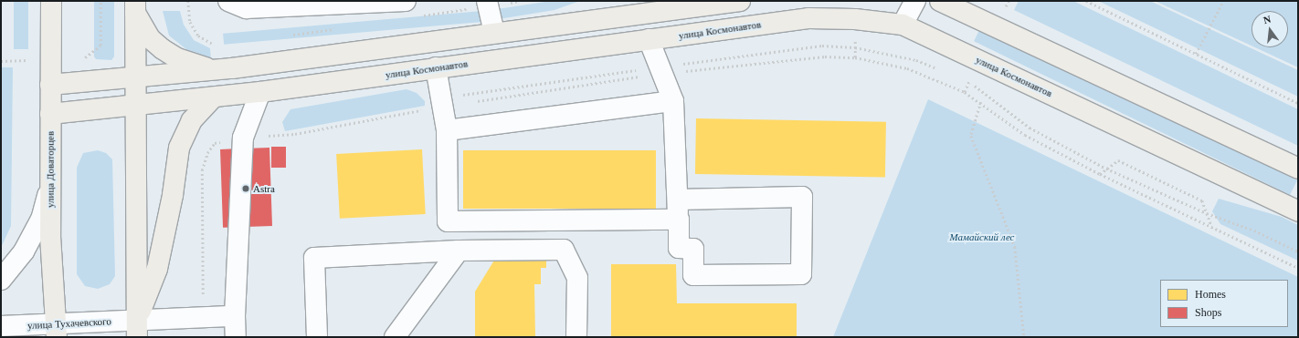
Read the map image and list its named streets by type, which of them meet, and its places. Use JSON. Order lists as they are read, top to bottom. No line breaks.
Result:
{"streets":{"main road":["улица Космонавтов","улица Доваторцев"],"street":["улица Тухачевского"]},"crossings":[["улица Космонавтов","улица Доваторцев"],["улица Доваторцев","улица Тухачевского"]],"parks":["Мамайский лес"],"places":["Astra"],"legend":["Homes","Shops"],"north":"top"}
